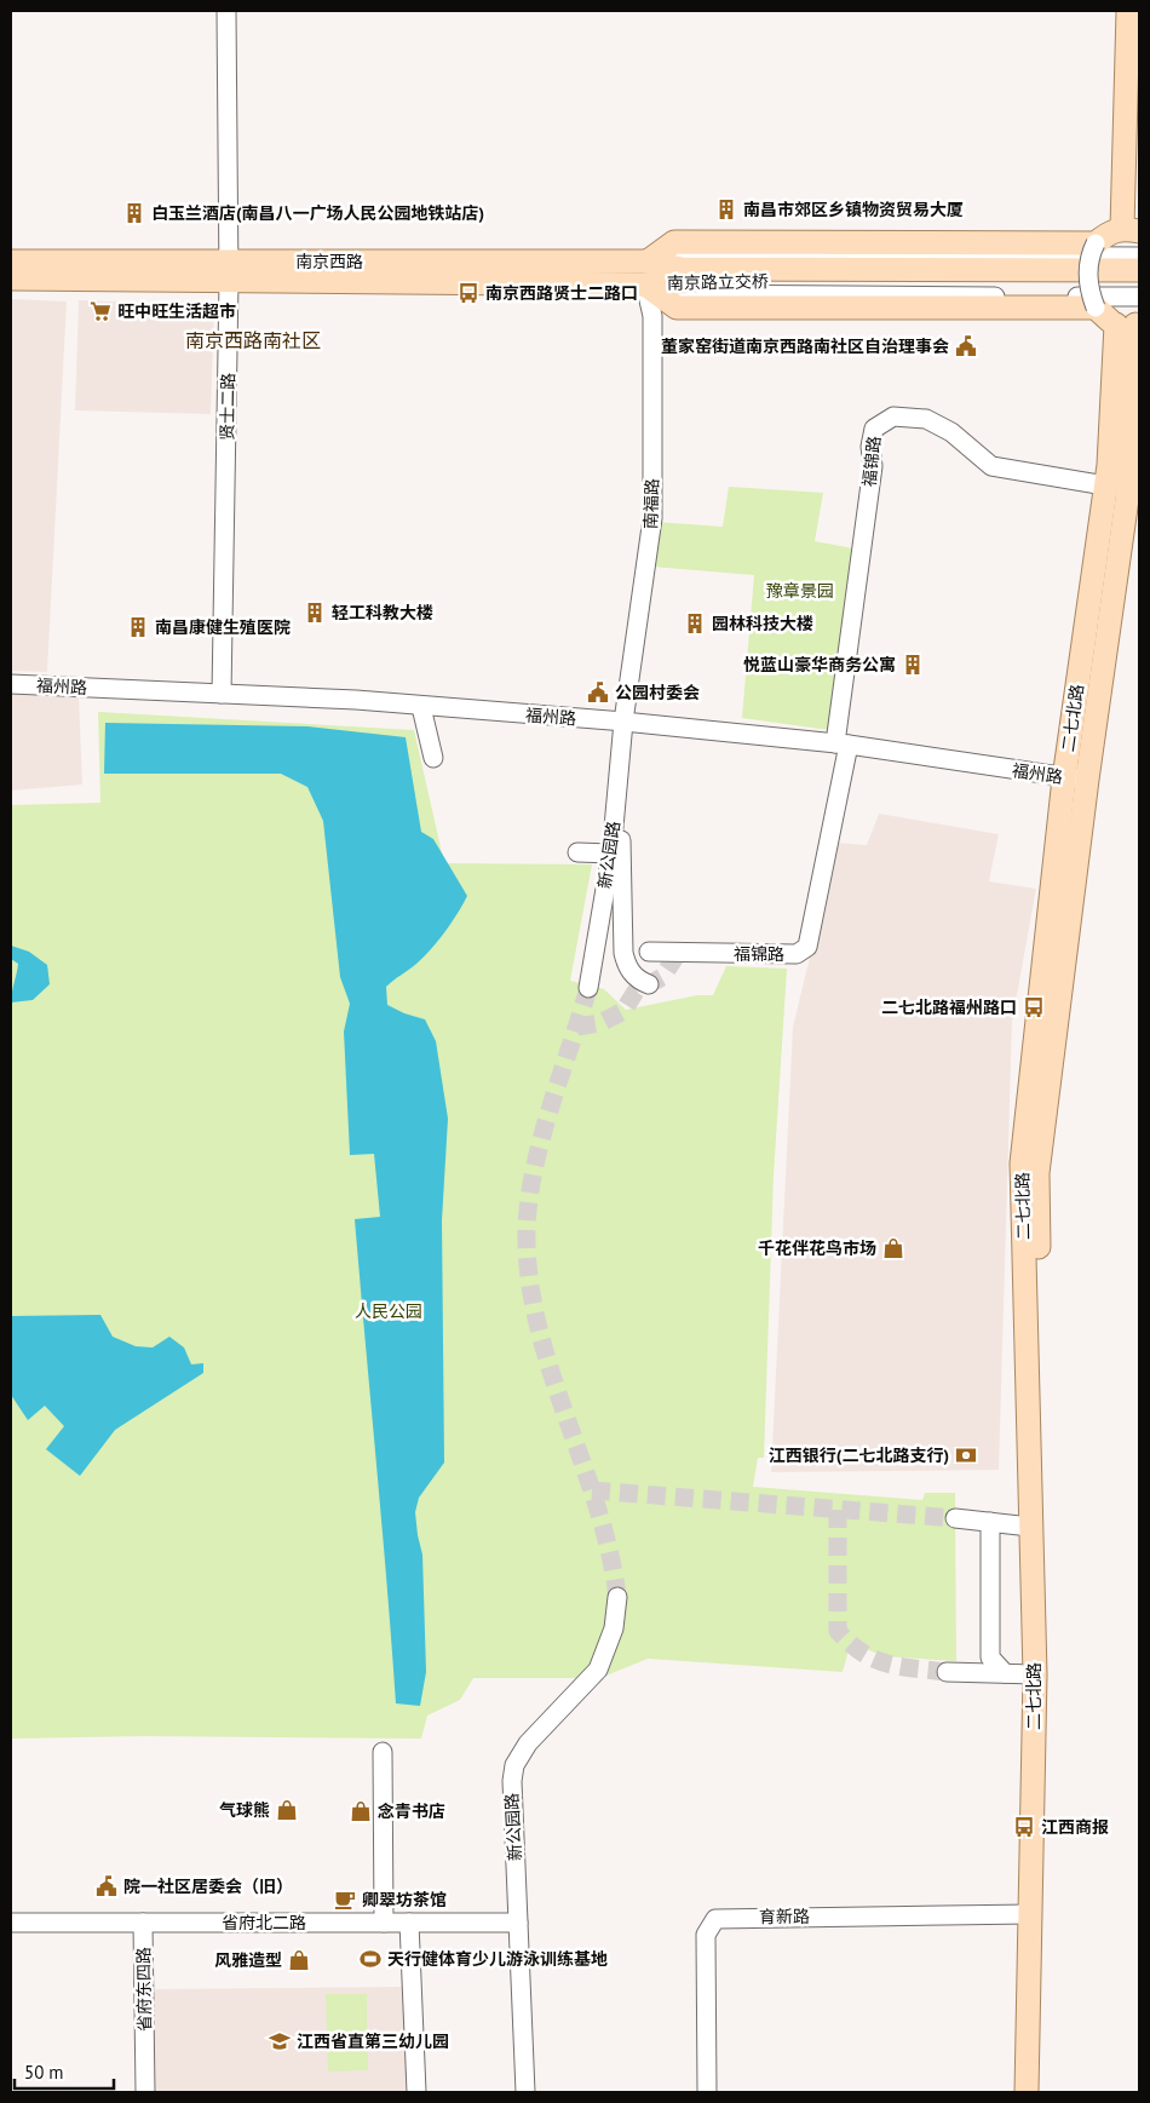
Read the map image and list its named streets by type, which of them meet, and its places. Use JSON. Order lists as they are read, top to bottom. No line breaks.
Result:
{"streets":{"main road":["南京西路","南京路立交桥","二七北路"],"street":["贤士二路","福锦路","南福路","福州路","新公园路","育新路","省府北二路","省府东四路"]},"crossings":[["南京西路","南京路立交桥"],["南京西路","贤士二路"],["南京西路","南福路"],["南京路立交桥","南福路"],["贤士二路","福州路"],["福锦路","福州路"],["福锦路","二七北路"],["南福路","福州路"],["南福路","新公园路"],["福州路","二七北路"],["福州路","新公园路"],["二七北路","育新路"],["新公园路","省府北二路"],["省府北二路","省府东四路"]],"districts":["南京西路南社区"],"parks":["豫章景园","人民公园"],"places":{"building":["南昌市郊区乡镇物资贸易大厦","白玉兰酒店(南昌八一广场人民公园地铁站店)","轻工科教大楼","园林科技大楼","南昌康健生殖医院","悦蓝山豪华商务公寓"],"bus stop":["南京西路贤士二路口","二七北路福州路口","江西商报"],"supermarket":["旺中旺生活超市"],"public building":["董家窑街道南京西路南社区自治理事会","公园村委会","院一社区居委会（旧）"],"shop":["千花伴花鸟市场","气球熊","念青书店","风雅造型"],"bank":["江西银行(二七北路支行)"],"cafe":["卿翠坊茶馆"],"sports":["天行健体育少儿游泳训练基地"],"school or university":["江西省直第三幼儿园"]},"scale_bar":"50 m"}
